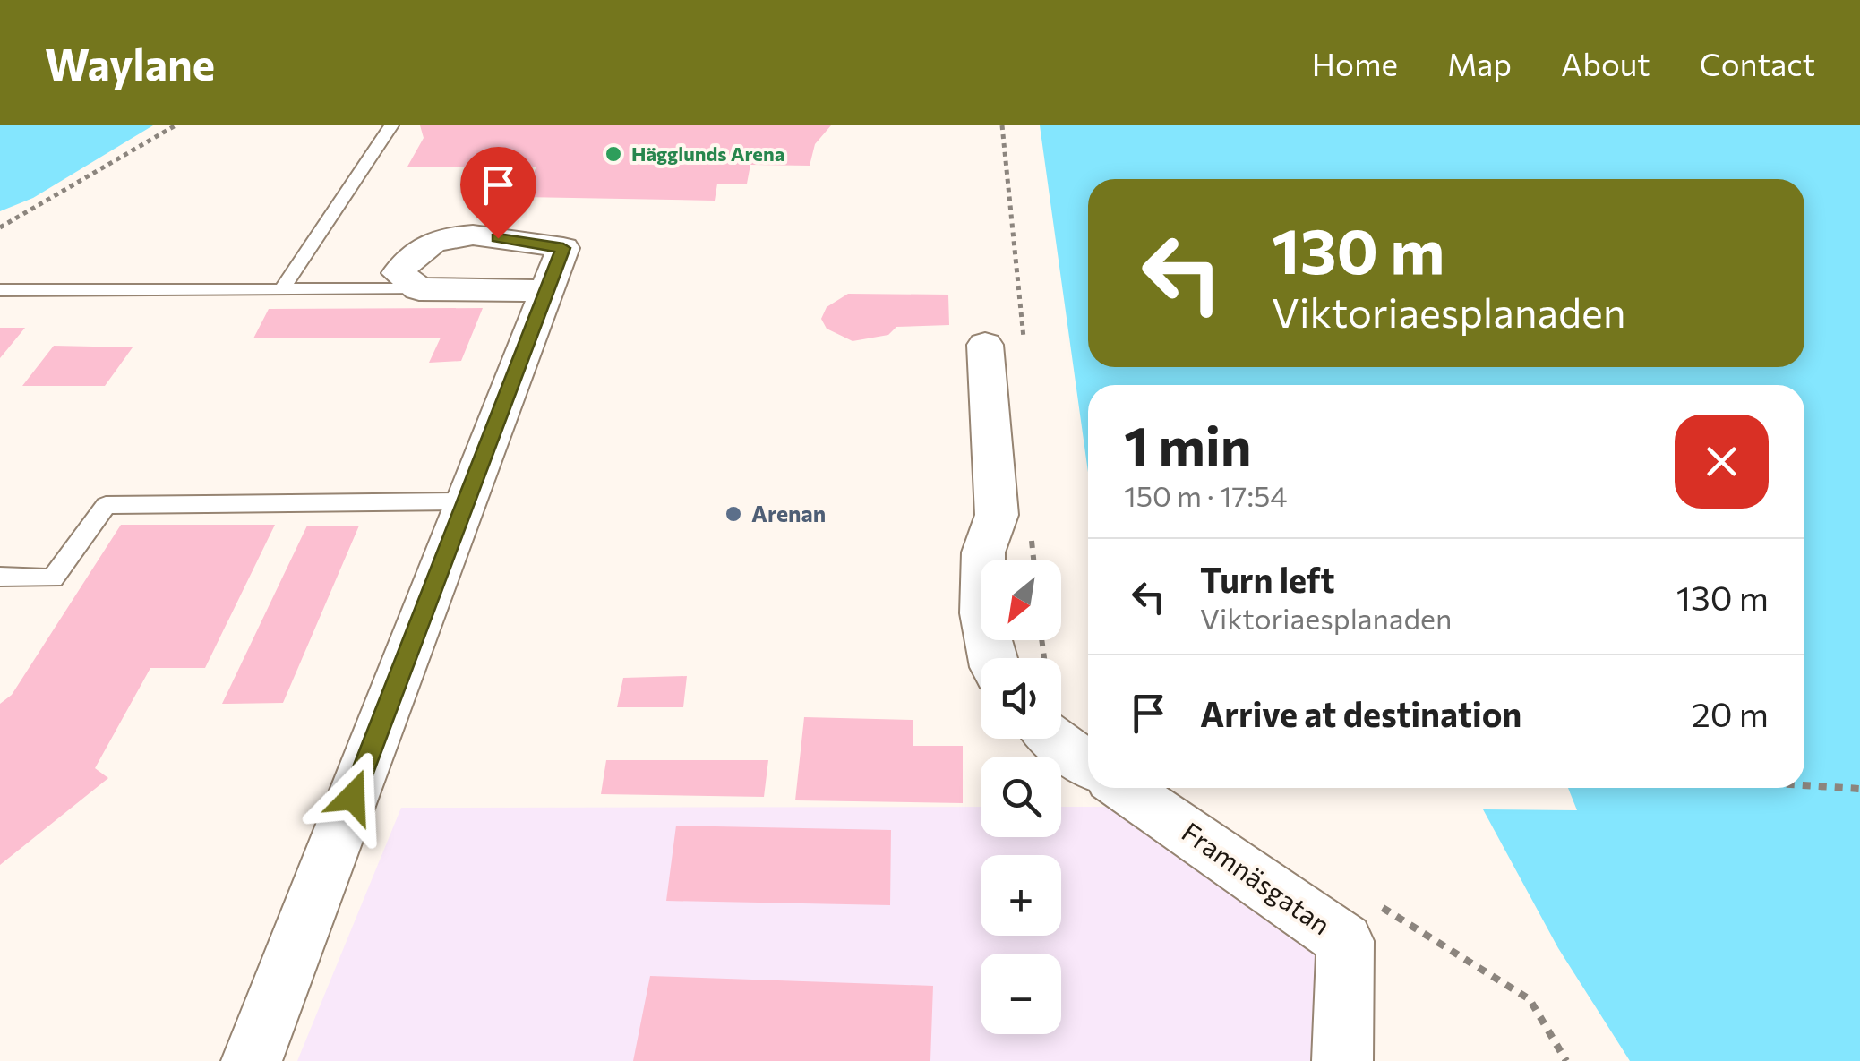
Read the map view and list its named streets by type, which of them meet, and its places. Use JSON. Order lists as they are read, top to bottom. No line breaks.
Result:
{"streets":{"street":["Framnäsgatan"]},"places":["Hägglunds Arena","Arenan"],"north":"bottom left","page":{"header":"Waylane","nav":["Home","Map","About","Contact"],"turn":["130 m","Viktoriaesplanaden"],"heading":["1 min","150 m · 17:54"],"list":[{"name":"Turn left","note":"Viktoriaesplanaden","value":"130 m"},{"name":"Arrive at destination","value":"20 m"}],"map_buttons":["+","−"]}}
